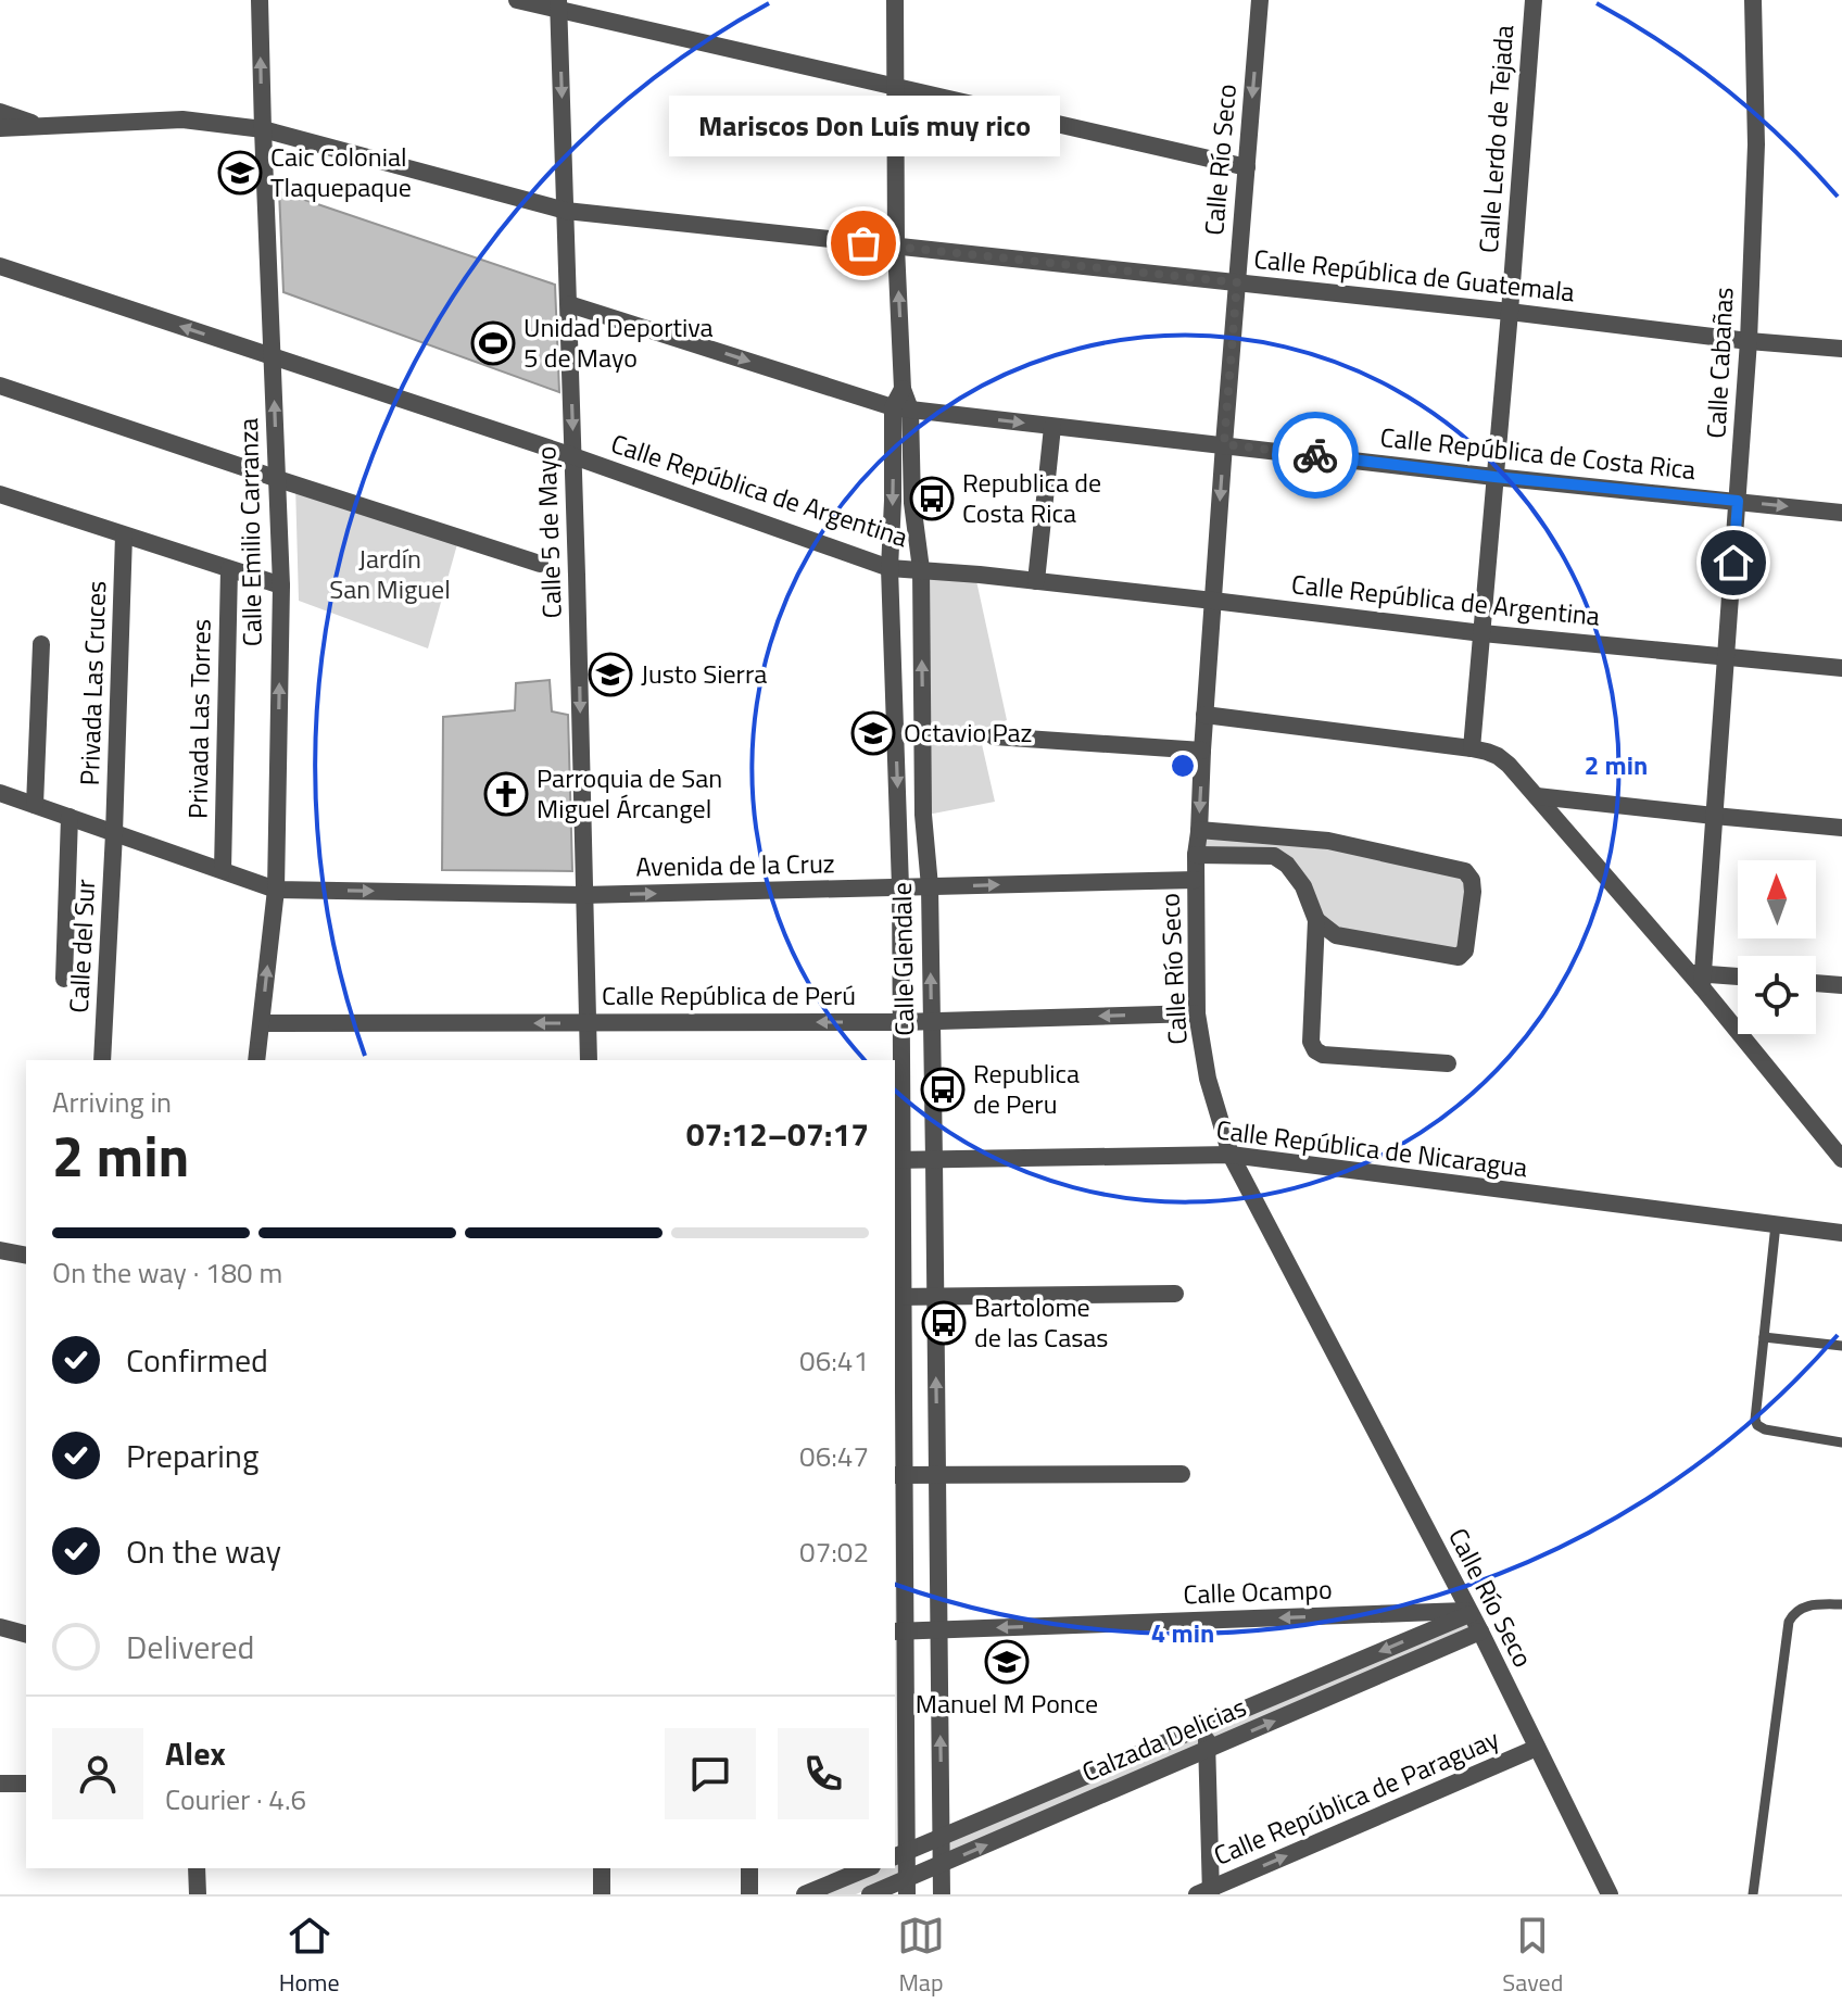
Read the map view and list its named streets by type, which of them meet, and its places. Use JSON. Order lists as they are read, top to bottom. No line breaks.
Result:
{"streets":{"street":["Calle Lerdo de Tejada","Calle Río Seco","Calle República de Guatemala","Calle Cabañas","Calle República de Costa Rica","Calle República de Argentina","Calle Emilio Carranza","Calle 5 de Mayo","Privada Las Cruces","Privada Las Torres","Avenida de la Cruz","Calle del Sur","Calle Glendale","Calle República de Perú","Calle República de Nicaragua","Calle Ocampo","Calzada Delicias","Calle República de Paraguay"]},"crossings":[["Calle Lerdo de Tejada","Calle República de Guatemala"],["Calle Lerdo de Tejada","Calle República de Costa Rica"],["Calle Lerdo de Tejada","Calle República de Argentina"],["Calle Río Seco","Calle República de Guatemala"],["Calle Río Seco","Calle República de Costa Rica"],["Calle Río Seco","Calle República de Argentina"],["Calle Río Seco","Avenida de la Cruz"],["Calle Río Seco","Calle República de Perú"],["Calle Río Seco","Calle República de Nicaragua"],["Calle Río Seco","Calle Ocampo"],["Calle Río Seco","Calzada Delicias"],["Calle Río Seco","Calle República de Paraguay"],["Calle República de Guatemala","Calle Cabañas"],["Calle República de Guatemala","Calle Emilio Carranza"],["Calle República de Guatemala","Calle 5 de Mayo"],["Calle República de Guatemala","Calle Glendale"],["Calle Cabañas","Calle República de Costa Rica"],["Calle Cabañas","Calle República de Argentina"],["Calle República de Costa Rica","Calle 5 de Mayo"],["Calle República de Costa Rica","Calle Glendale"],["Calle República de Argentina","Calle Emilio Carranza"],["Calle República de Argentina","Calle 5 de Mayo"],["Calle República de Argentina","Calle Glendale"],["Calle Emilio Carranza","Avenida de la Cruz"],["Calle Emilio Carranza","Calle República de Perú"],["Calle 5 de Mayo","Avenida de la Cruz"],["Calle 5 de Mayo","Calle República de Perú"],["Privada Las Cruces","Avenida de la Cruz"],["Privada Las Cruces","Calle del Sur"],["Privada Las Torres","Avenida de la Cruz"],["Avenida de la Cruz","Calle del Sur"],["Avenida de la Cruz","Calle Glendale"],["Calle Glendale","Calle República de Perú"],["Calle Glendale","Calle República de Nicaragua"],["Calle Glendale","Calle Ocampo"],["Calle Glendale","Calzada Delicias"],["Calle Ocampo","Calzada Delicias"]],"one_way":["Calle República de Costa Rica","Calle Emilio Carranza","Calle 5 de Mayo","Avenida de la Cruz","Calle República de Perú","Calle República de Paraguay"],"parks":["Jardín San Miguel"],"places":{"school or university":["Caic Colonial Tlaquepaque","Justo Sierra","Octavio Paz","Manuel M Ponce"],"other":["Mariscos Don Luís muy rico"],"sports":["Unidad Deportiva 5 de Mayo"],"bus stop":["Republica de Costa Rica","Republica de Peru","Bartolome de las Casas"],"church":["Parroquia de San Miguel Árcangel"]},"north":"top","page":{"bubble":"Mariscos Don Luís muy rico","heading":["2 min","Arriving in","07:12–07:17"],"panel":["Alex","Courier · 4.6"],"bar":"On the way · 180 m","list":[["Confirmed","06:41"],["Preparing","06:47"],["On the way","07:02"],"Delivered"],"tabs":["Home","Map","Saved"]},"rings":["2 min","4 min"]}
